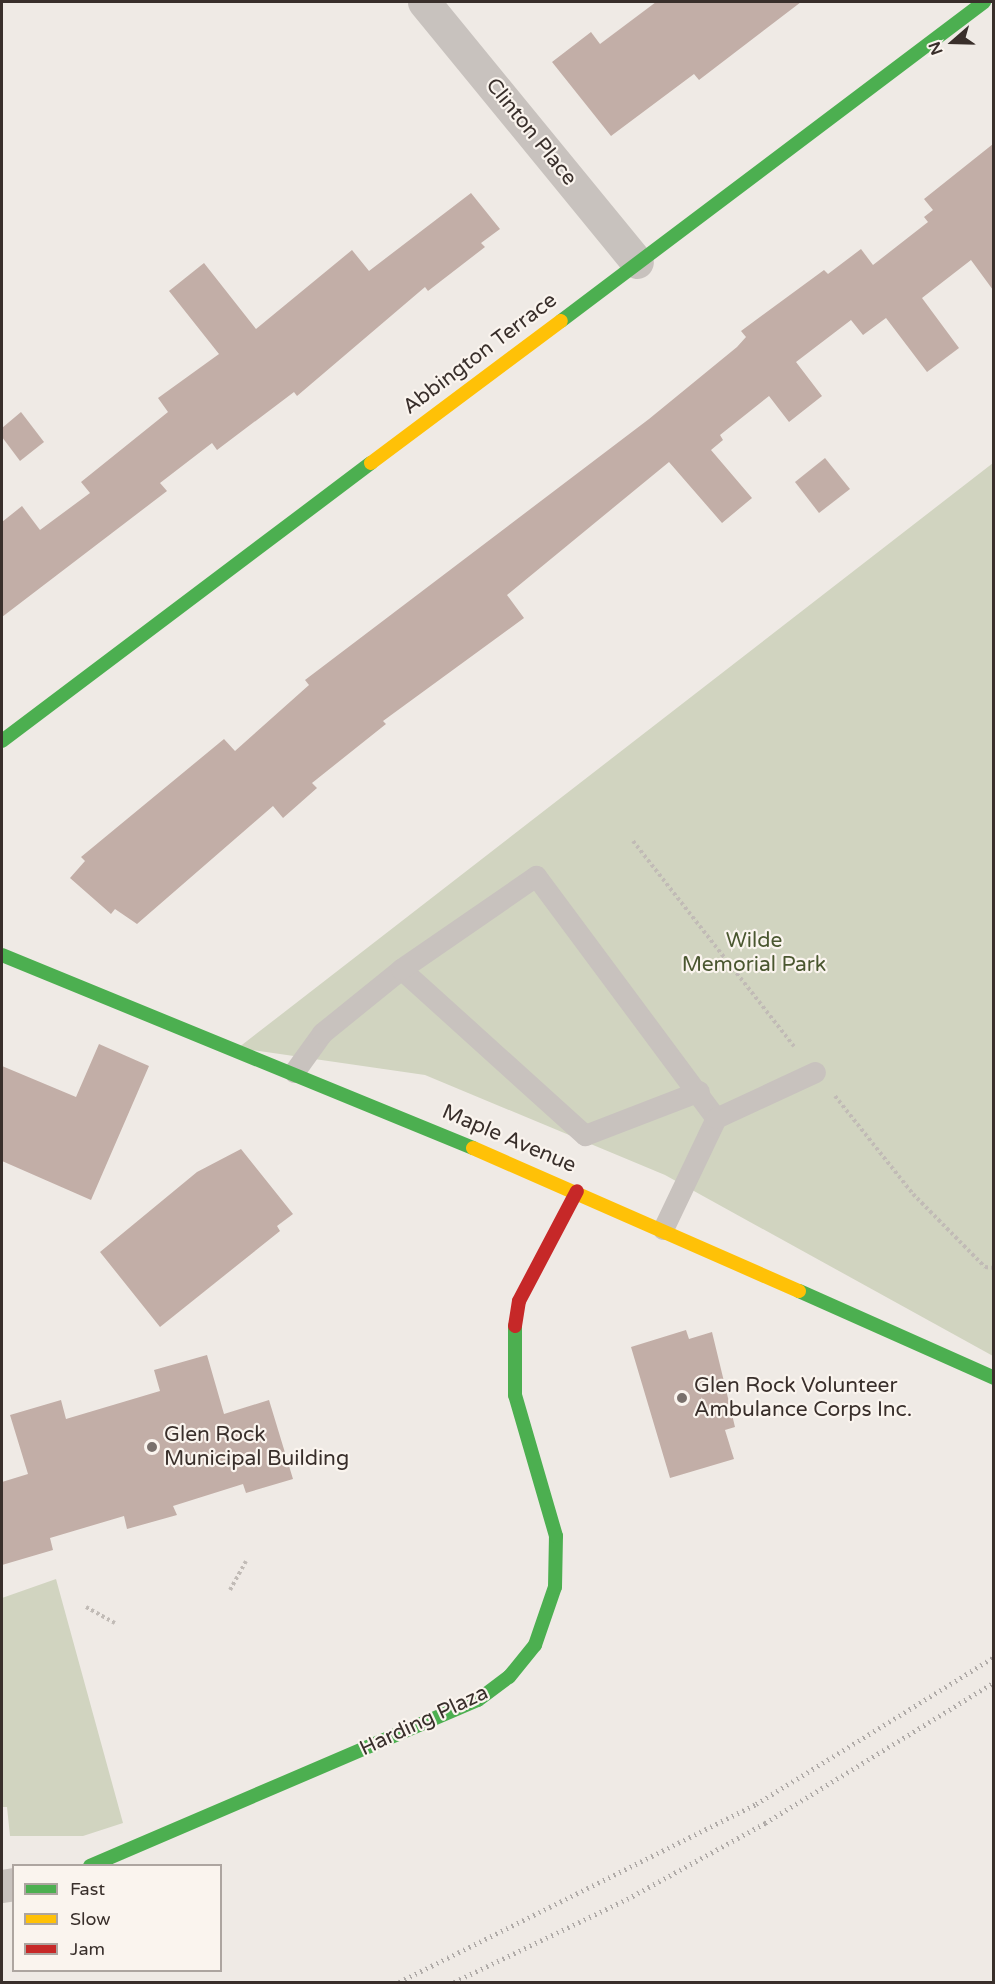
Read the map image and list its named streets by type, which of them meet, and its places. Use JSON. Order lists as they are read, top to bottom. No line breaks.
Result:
{"streets":{"street":["Clinton Place","Abbington Terrace","Maple Avenue","Harding Plaza"]},"crossings":[["Clinton Place","Abbington Terrace"],["Maple Avenue","Harding Plaza"]],"parks":["Wilde Memorial Park"],"places":["Glen Rock Volunteer Ambulance Corps Inc.","Glen Rock Municipal Building"],"legend":["Fast","Slow","Jam"],"north":"left"}
